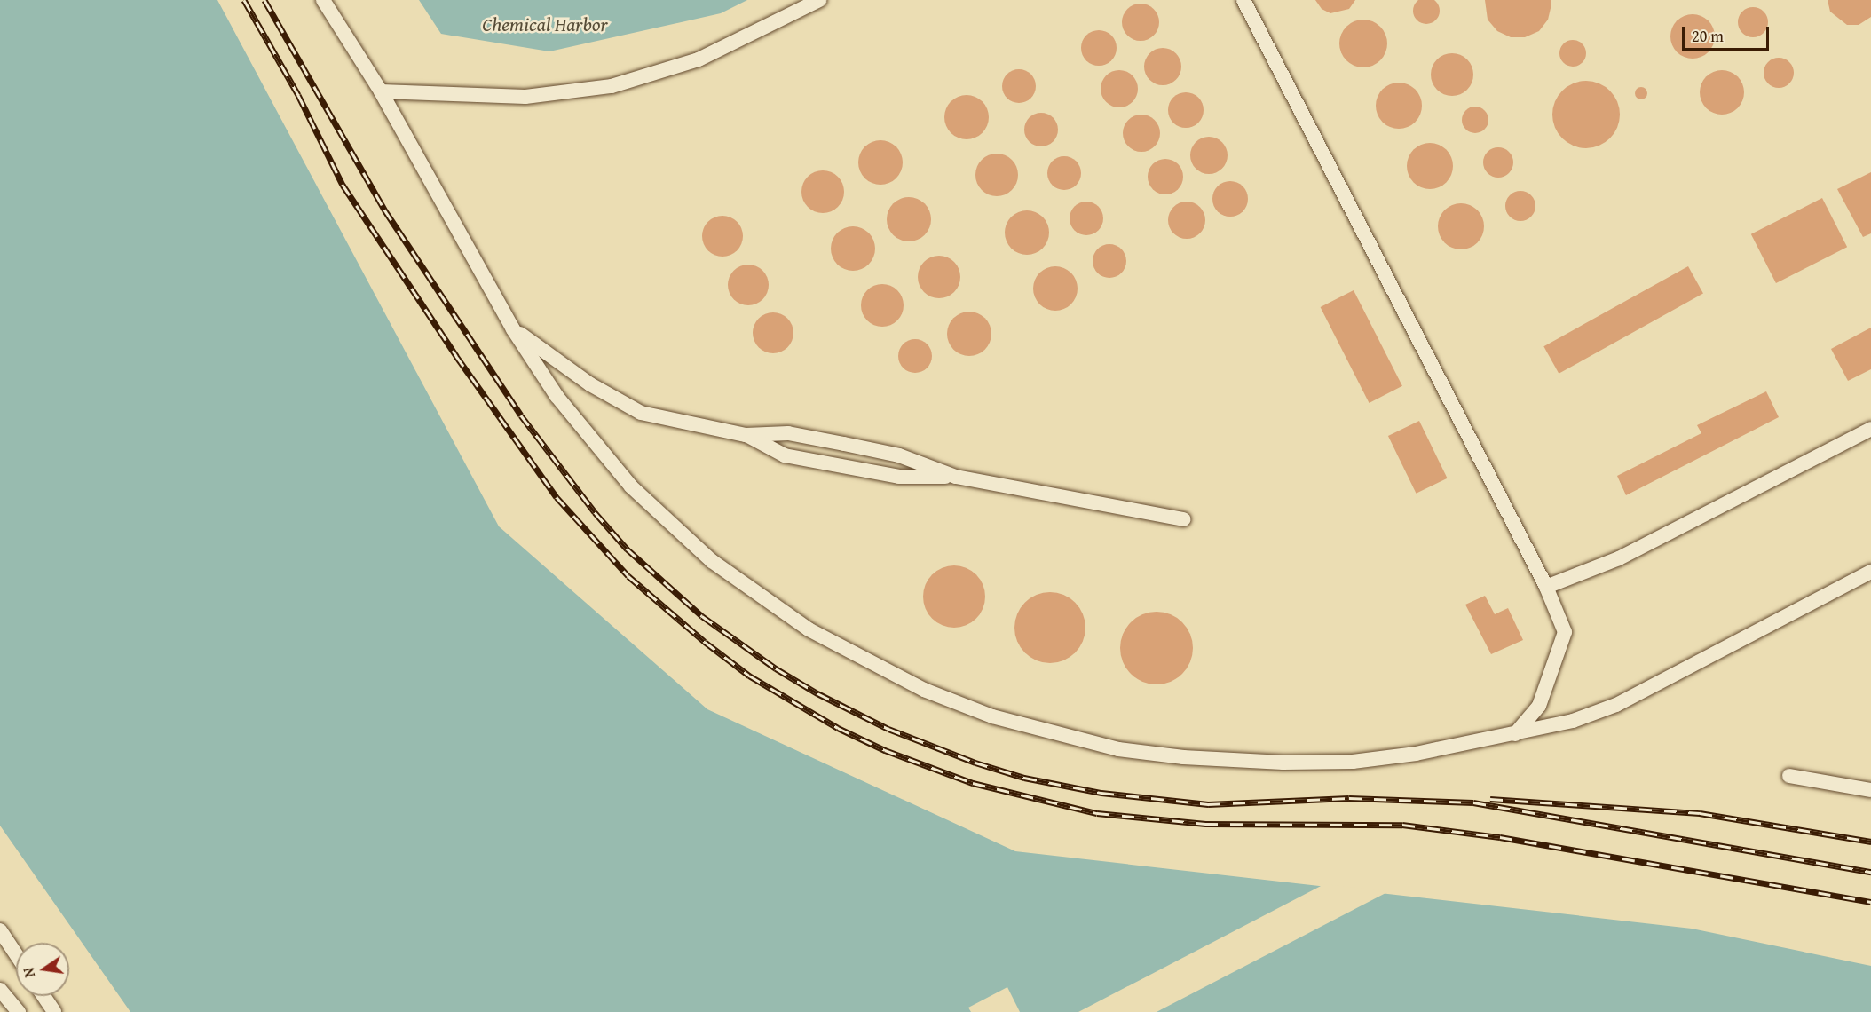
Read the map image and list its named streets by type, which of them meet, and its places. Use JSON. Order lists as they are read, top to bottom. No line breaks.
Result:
{"water":["Chemical Harbor"],"scale_bar":"20 m","north":"left"}
